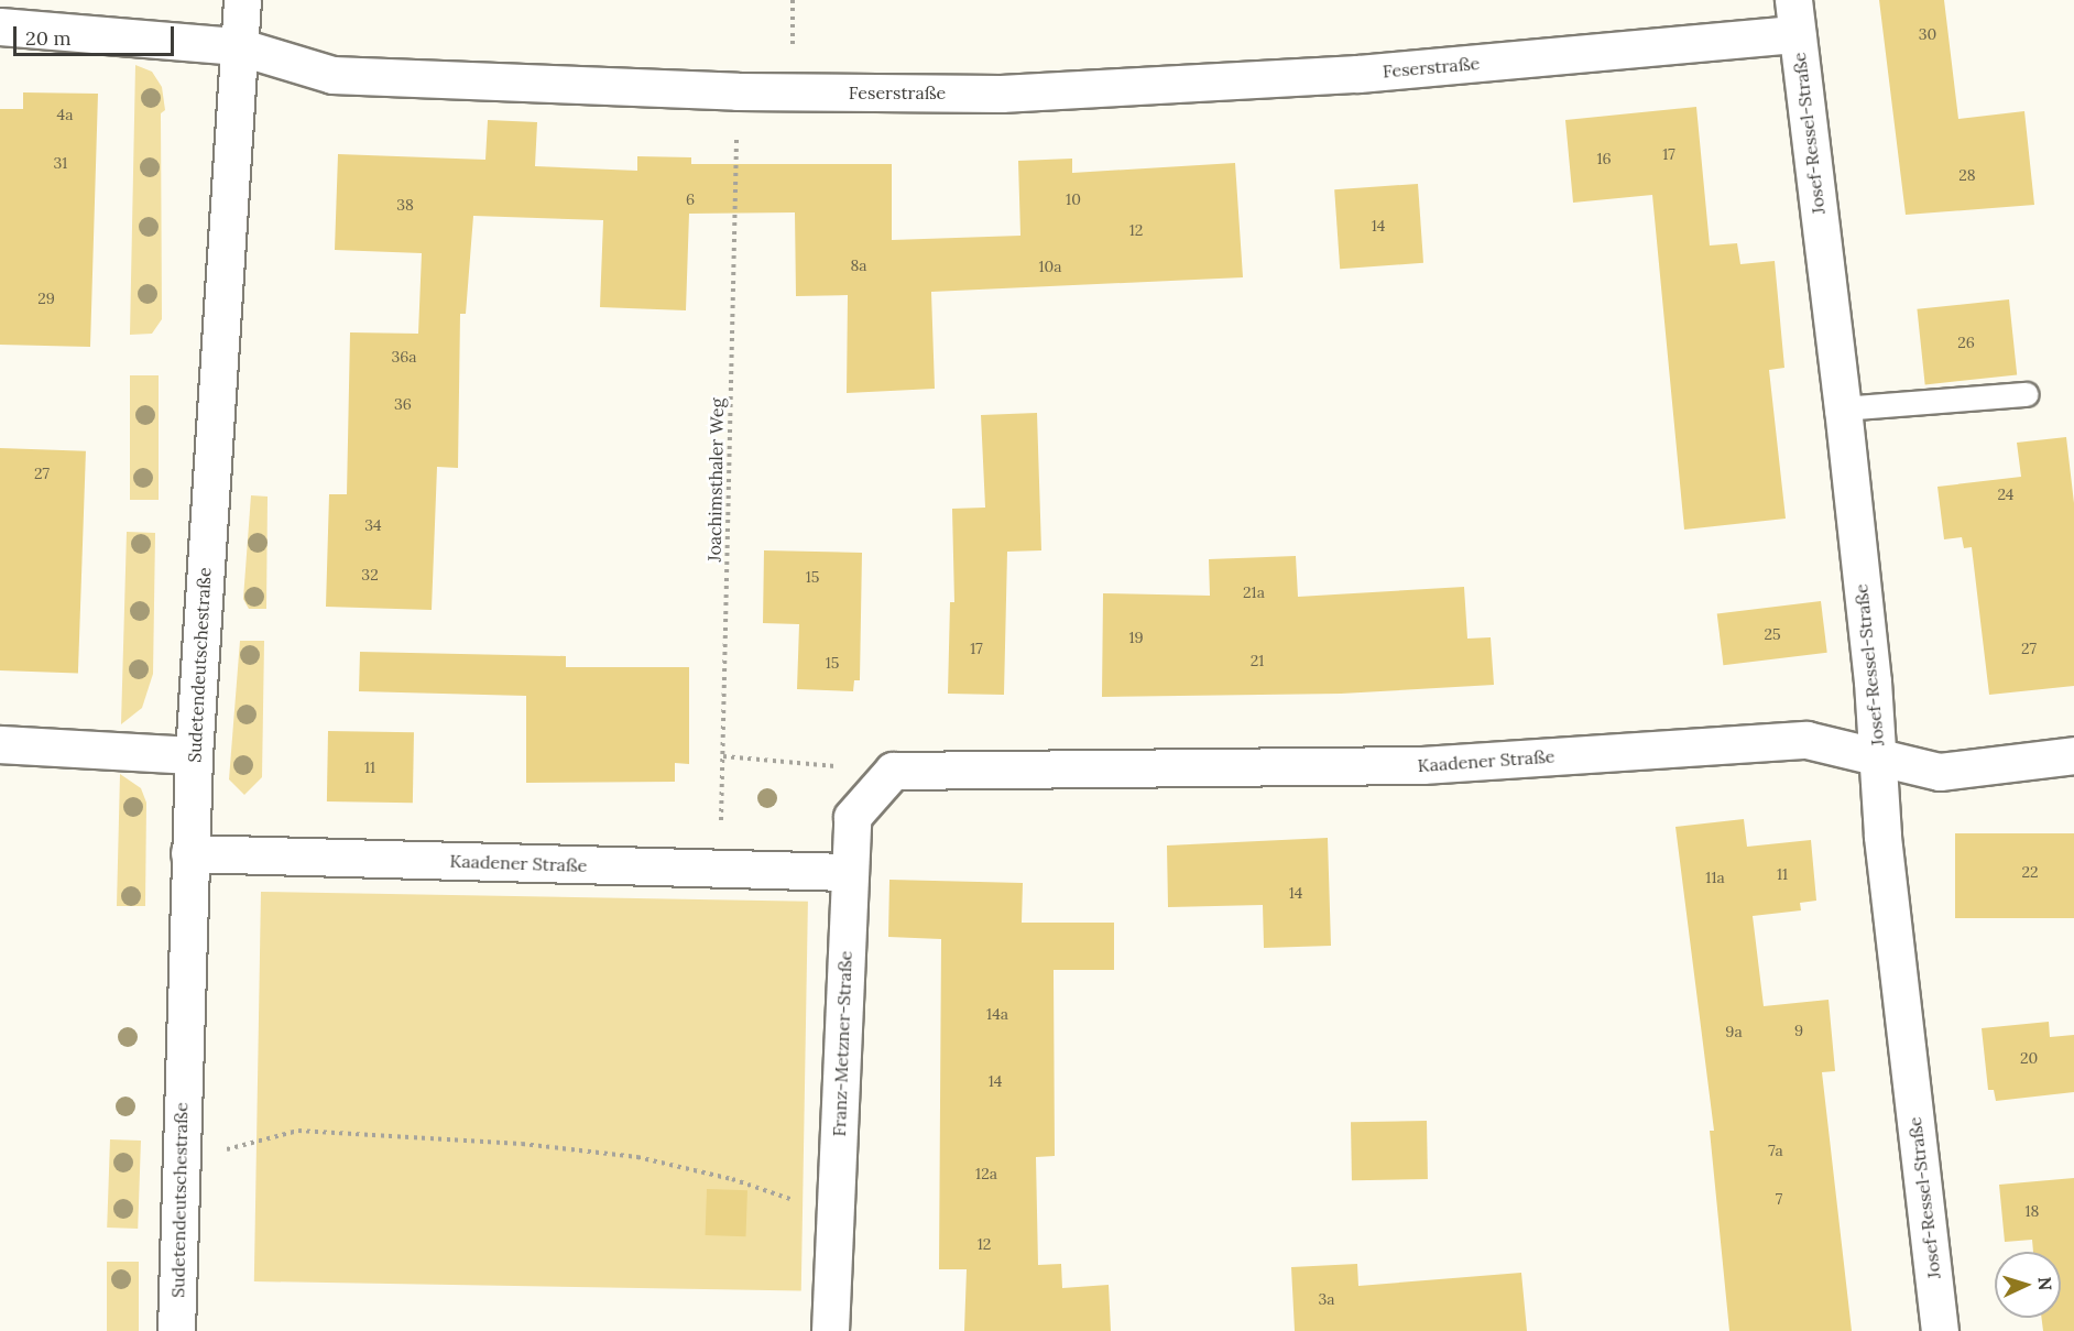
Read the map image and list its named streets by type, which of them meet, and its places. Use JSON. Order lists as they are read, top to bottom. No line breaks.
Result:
{"streets":{"street":["Feserstraße","Josef-Ressel-Straße","Sudetendeutschestraße","Kaadener Straße","Franz-Metzner-Straße"],"path":["Joachimsthaler Weg"]},"crossings":[["Feserstraße","Josef-Ressel-Straße"],["Feserstraße","Joachimsthaler Weg"],["Feserstraße","Sudetendeutschestraße"],["Josef-Ressel-Straße","Kaadener Straße"],["Joachimsthaler Weg","Kaadener Straße"],["Sudetendeutschestraße","Kaadener Straße"],["Kaadener Straße","Franz-Metzner-Straße"]],"house_numbers":["30","4a","17","16","31","28","6","10","38","14","12","8a","10a","29","26","36a","36","27","24","34","32","15","21a","25","19","17","27","21","15","11","22","11","11a","14","14a","9","9a","20","14","7a","12a","7","18","12","3a"],"scale_bar":"20 m","north":"right"}
